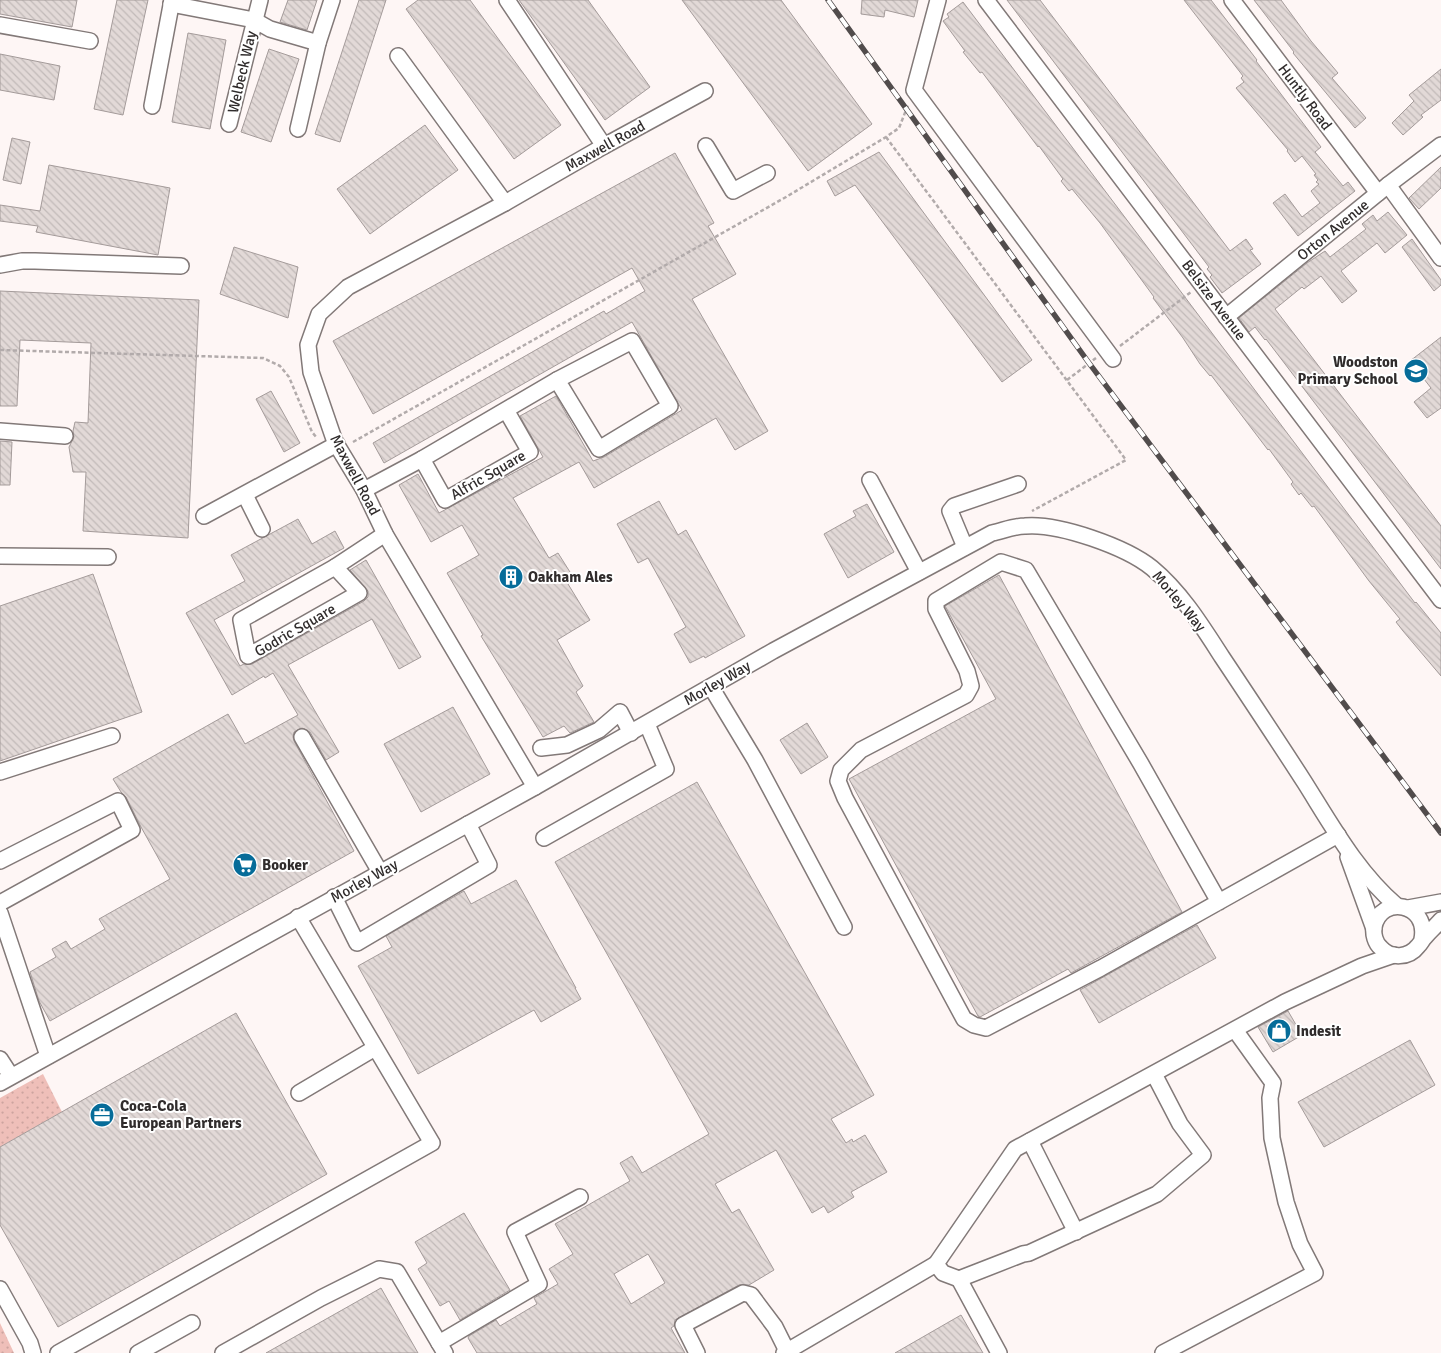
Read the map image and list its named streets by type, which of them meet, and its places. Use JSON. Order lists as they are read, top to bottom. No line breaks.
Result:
{"streets":{"street":["Welbeck Way","Huntly Road","Maxwell Road","Orton Avenue","Belsize Avenue","Alfric Square","Morley Way","Godric Square"]},"crossings":[["Huntly Road","Orton Avenue"],["Maxwell Road","Morley Way"],["Maxwell Road","Godric Square"],["Orton Avenue","Belsize Avenue"]],"places":{"school or university":["Woodston Primary School"],"building":["Oakham Ales"],"supermarket":["Booker"],"shop":["Indesit"],"office":["Coca-Cola European Partners"]}}
